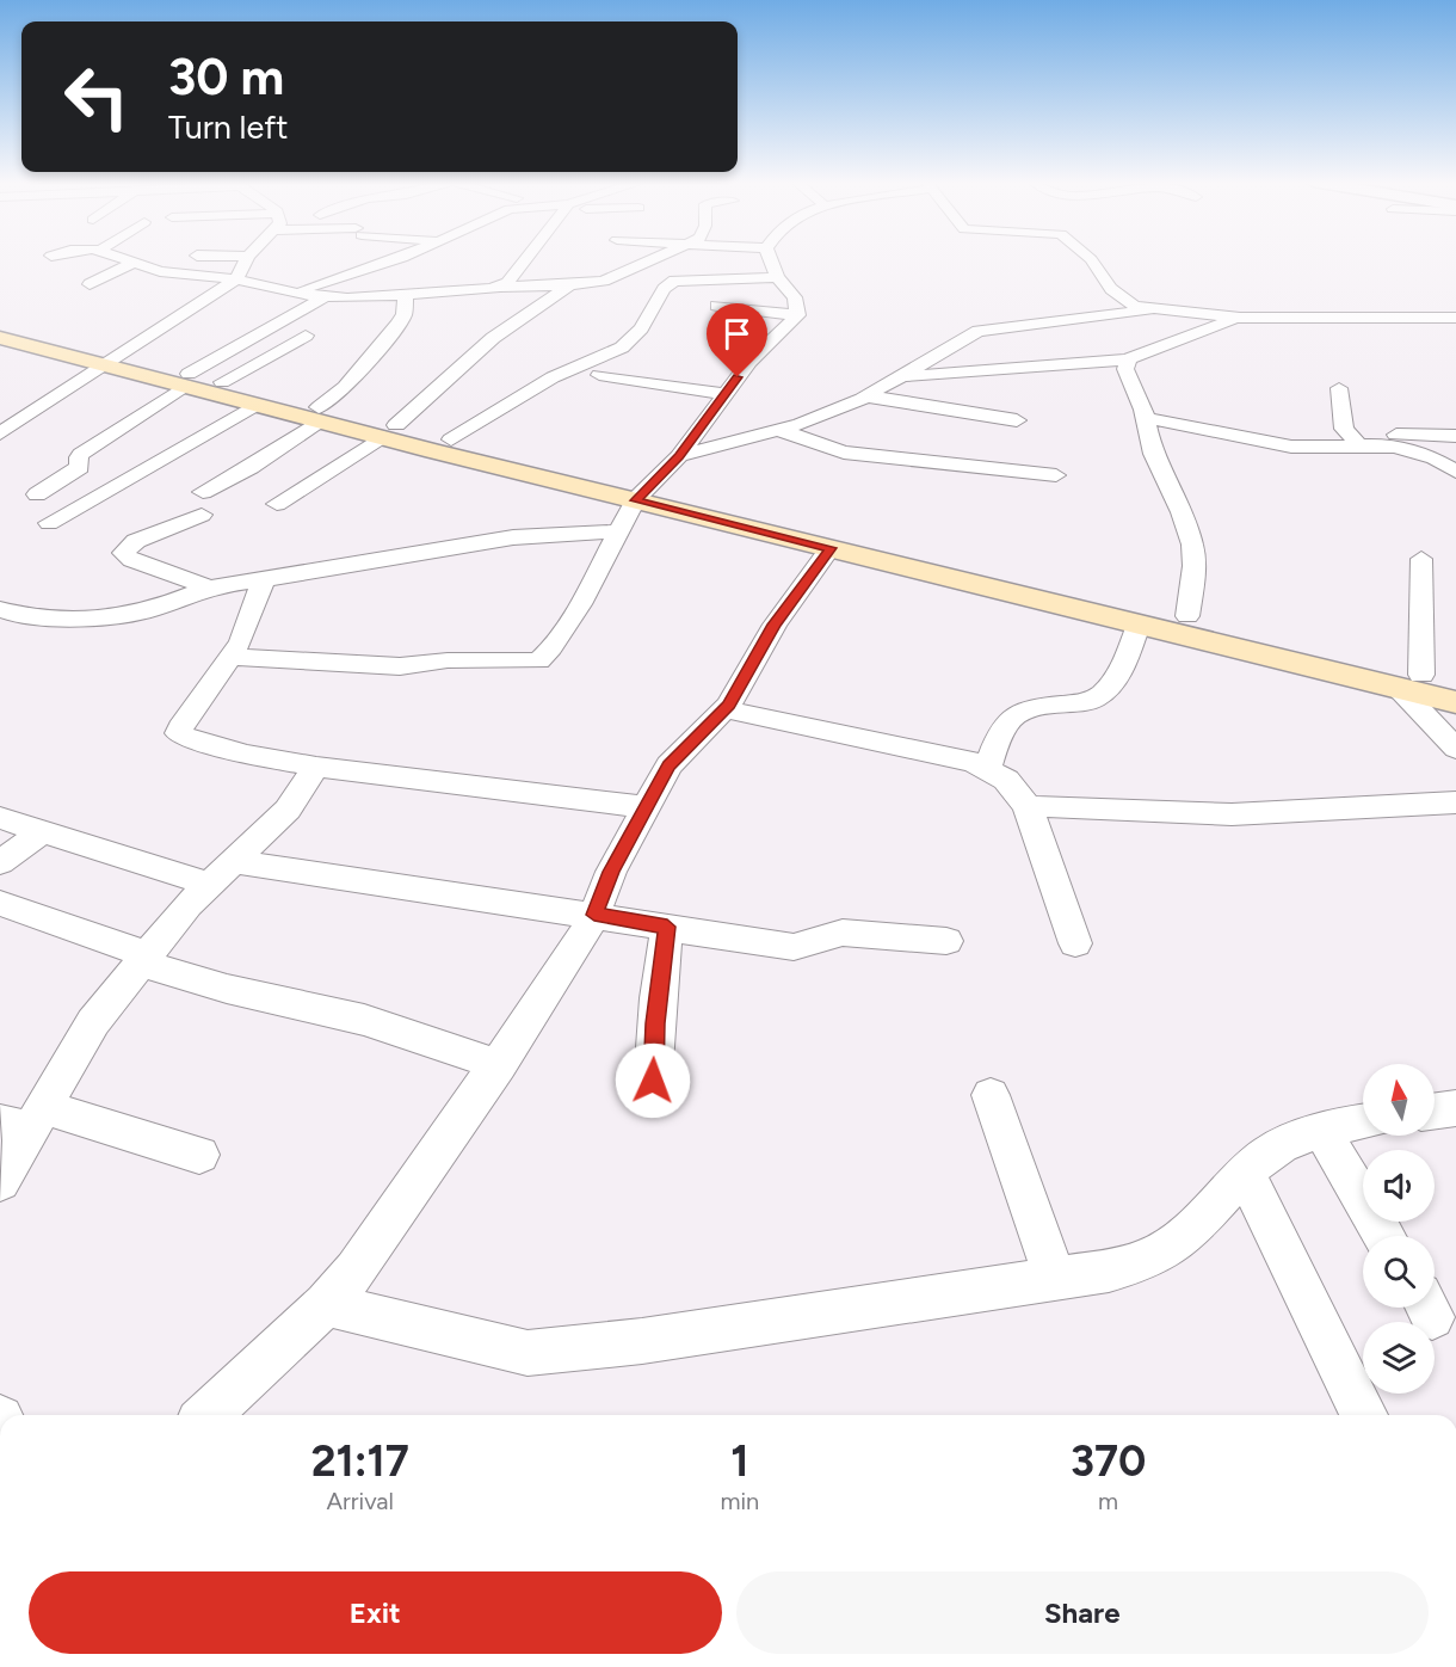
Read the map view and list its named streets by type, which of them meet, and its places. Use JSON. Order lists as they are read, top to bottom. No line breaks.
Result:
{"north":"top","page":{"turn":["30 m","Turn left"],"eta":["21:17","Arrival","1","min","370","m"],"buttons":["Exit","Share"]}}
